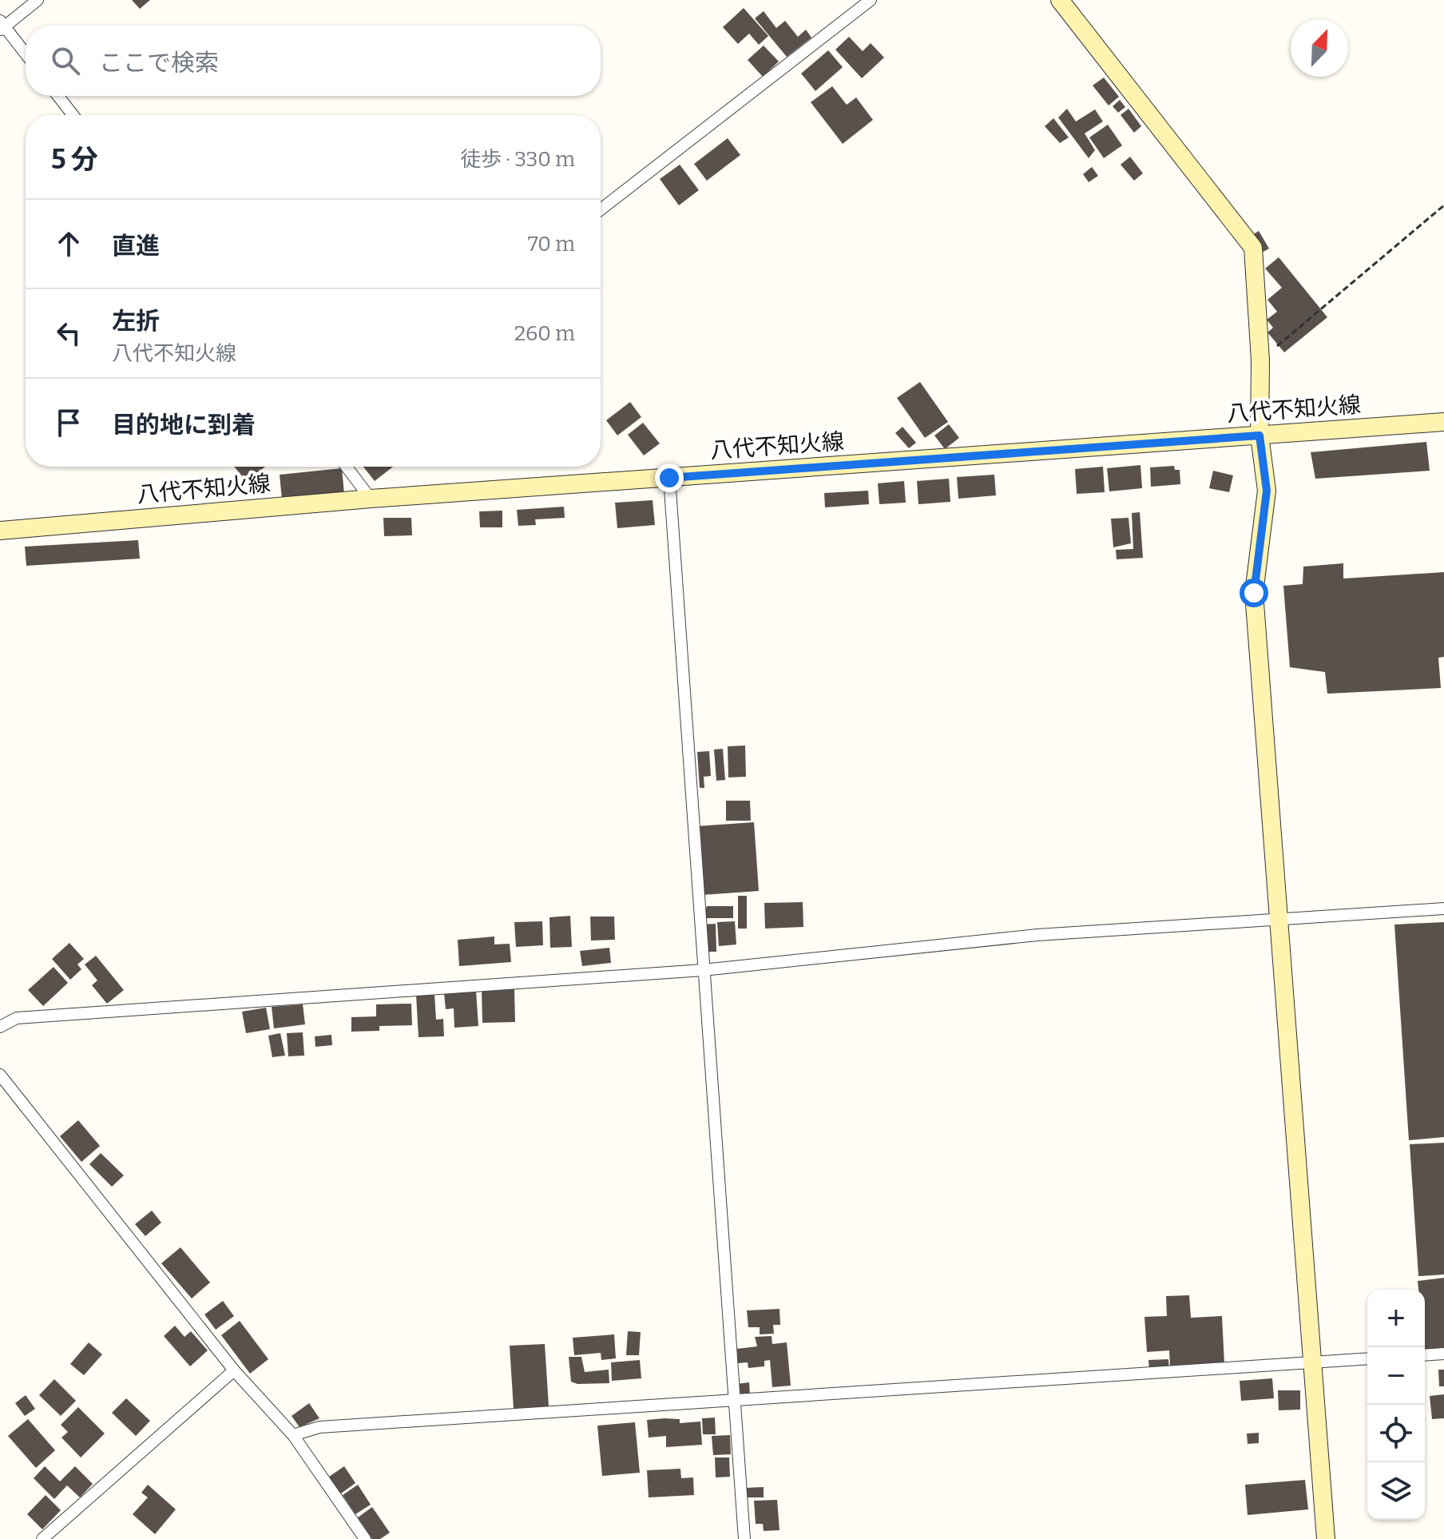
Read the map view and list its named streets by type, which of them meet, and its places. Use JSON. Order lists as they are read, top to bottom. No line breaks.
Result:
{"streets":{"main road":["八代不知火線"]},"north":"top right","page":{"search":"ここで検索","heading":["5 分","徒歩 · 330 m"],"list":[["直進","70 m"],["左折","八代不知火線","260 m"],"目的地に到着"],"map_buttons":["+","−"]}}
